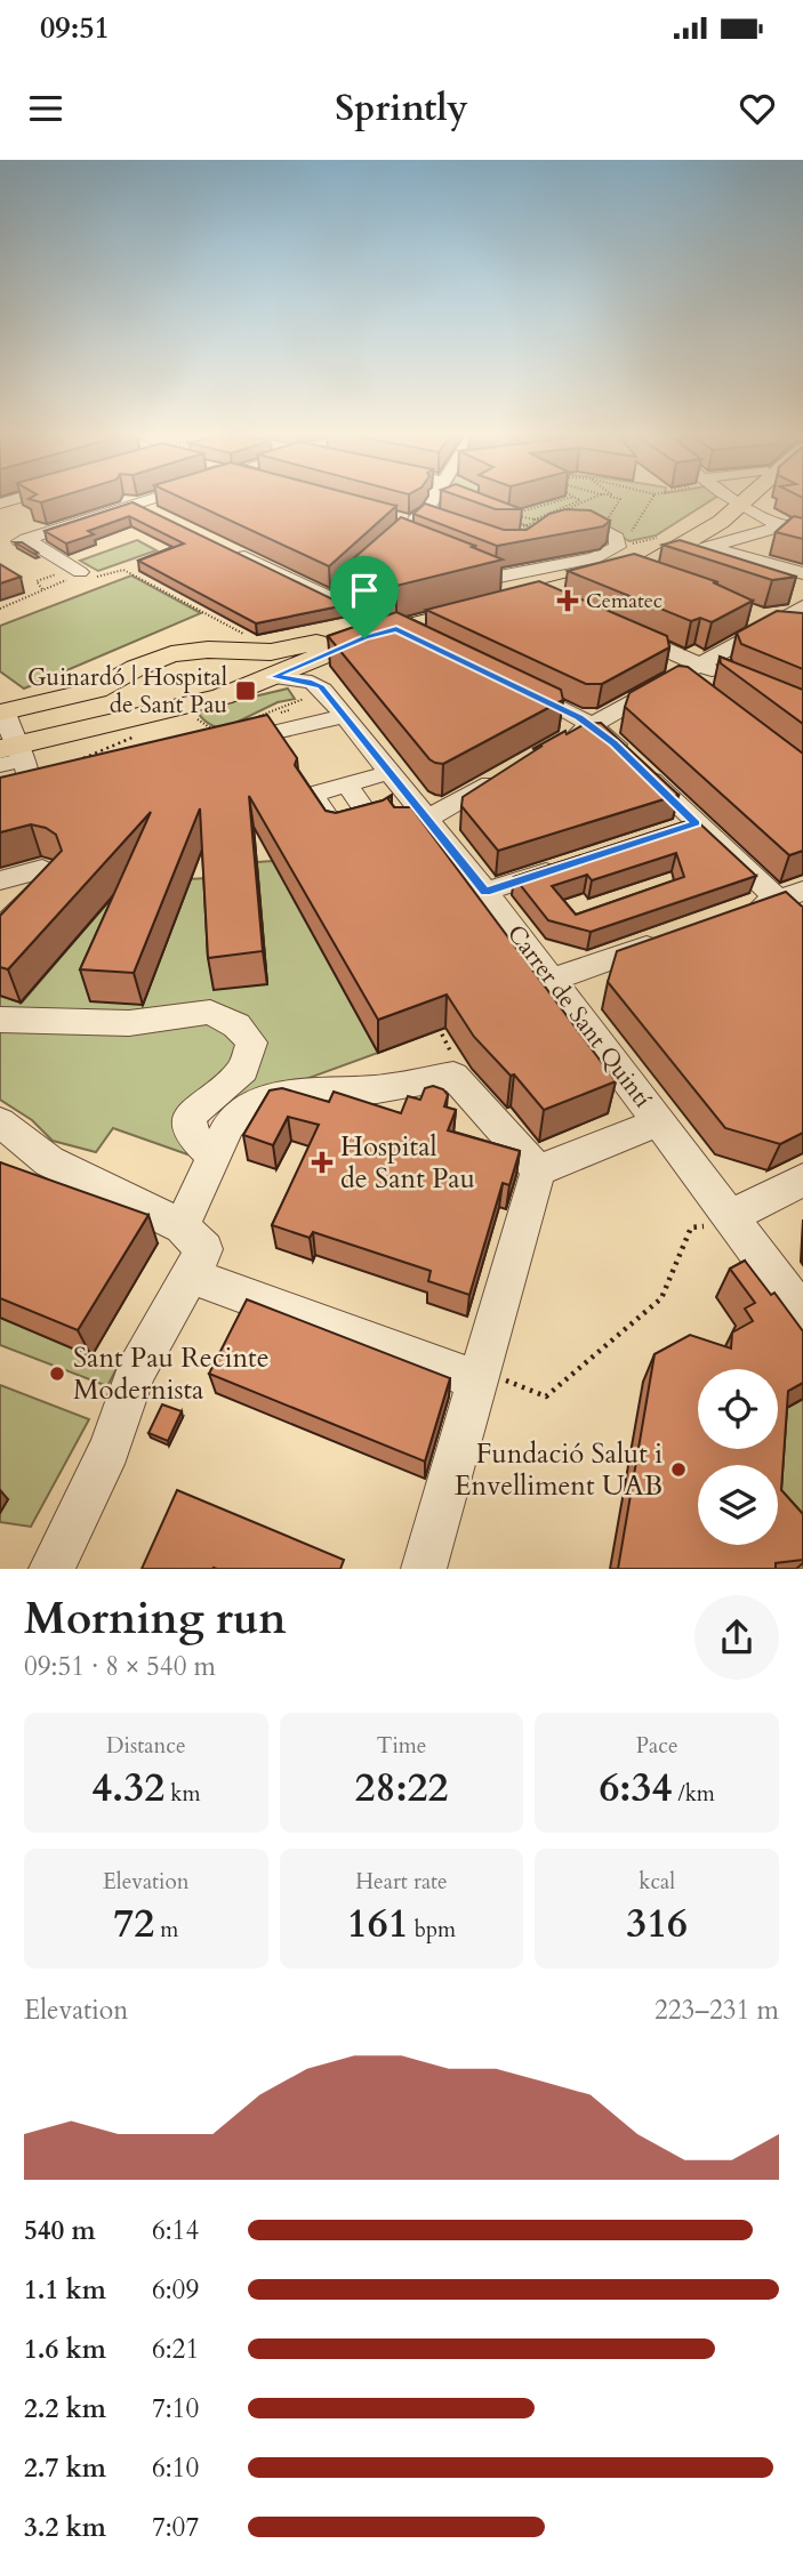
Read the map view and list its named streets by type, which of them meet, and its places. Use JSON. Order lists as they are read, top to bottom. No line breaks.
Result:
{"streets":{"street":["Carrer de Sant Quintí"]},"places":{"health":["Cematec","Hospital de Sant Pau"],"transit":["Guinardó | Hospital de Sant Pau"],"other":["Sant Pau Recinte Modernista","Fundació Salut i Envelliment UAB"]},"page":{"status":"09:51","header":"Sprintly","heading":["Morning run","09:51 · 8 × 540 m"],"stats":[["Distance","4.32 km"],["Time","28:22"],["Pace","6:34 /km"],["Elevation","72 m"],["Heart rate","161 bpm"],["kcal","316"]],"chart":["Elevation","223–231 m"],"list":[{"name":"540 m","note":"6:14"},{"name":"1.1 km","note":"6:09"},{"name":"1.6 km","note":"6:21"},{"name":"2.2 km","note":"7:10"},{"name":"2.7 km","note":"6:10"},{"name":"3.2 km","note":"7:07"}]}}
